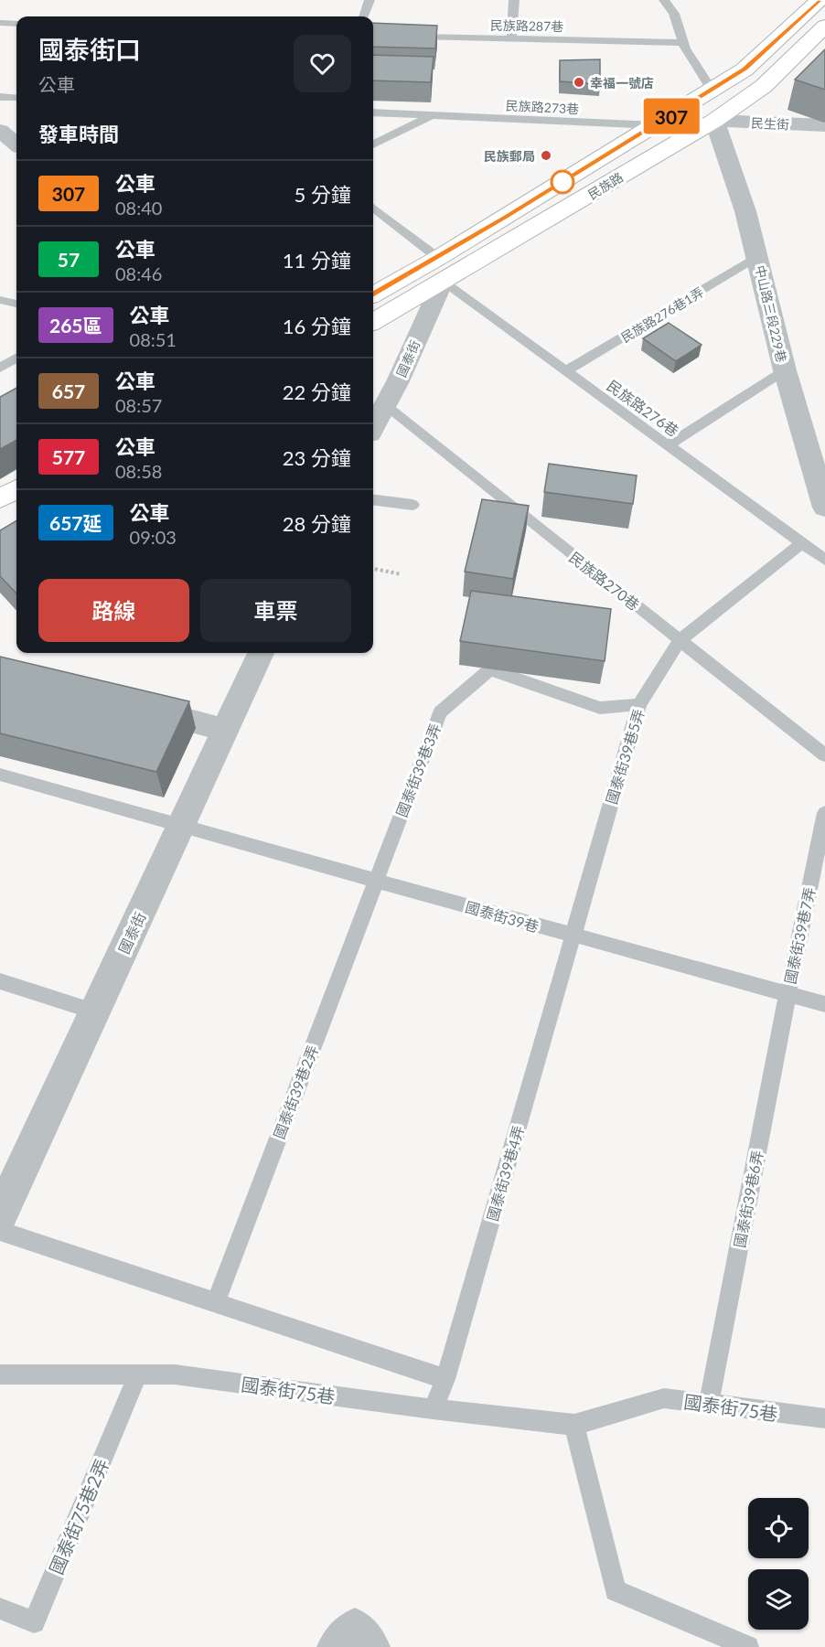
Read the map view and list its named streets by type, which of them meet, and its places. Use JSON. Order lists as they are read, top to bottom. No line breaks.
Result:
{"streets":{"main road":["民族路"],"street":["民生街","中山路三段229巷","國泰街"],"lane":["民族路287巷","民族路273巷","民族路276巷1弄","民族路276巷","民族路270巷","國泰街39巷5弄","國泰街39巷3弄","國泰街39巷","國泰街39巷7弄","國泰街39巷2弄","國泰街39巷4弄","國泰街39巷6弄","國泰街75巷","國泰街75巷2弄"]},"crossings":[["民族路273巷","民生街"],["民族路273巷","民族路"],["民族路273巷","中山路三段229巷"],["民生街","民族路"],["民生街","中山路三段229巷"],["民族路","中山路三段229巷"],["民族路","國泰街"],["民族路","民族路276巷"],["中山路三段229巷","民族路276巷1弄"],["民族路276巷1弄","民族路276巷"],["國泰街","民族路276巷"],["國泰街","民族路270巷"],["國泰街","國泰街39巷"],["民族路276巷","國泰街39巷5弄"],["民族路270巷","國泰街39巷5弄"],["國泰街39巷5弄","國泰街39巷3弄"],["國泰街39巷5弄","國泰街39巷"],["國泰街39巷5弄","國泰街39巷4弄"],["國泰街39巷3弄","國泰街39巷"],["國泰街39巷3弄","國泰街39巷2弄"],["國泰街39巷","國泰街39巷7弄"],["國泰街39巷","國泰街39巷2弄"],["國泰街39巷","國泰街39巷4弄"],["國泰街39巷","國泰街39巷6弄"],["國泰街39巷7弄","國泰街39巷6弄"],["國泰街39巷4弄","國泰街75巷"],["國泰街39巷6弄","國泰街75巷"],["國泰街75巷","國泰街75巷2弄"]],"places":["幸福一號店","民族郵局"],"lines":["bus line 307"],"page":{"on_map":"307","heading":[["國泰街口","公車"],"發車時間"],"list":[{"mark":"307","name":"公車","note":"08:40","value":"5 分鐘"},{"mark":"57","name":"公車","note":"08:46","value":"11 分鐘"},{"mark":"265區","name":"公車","note":"08:51","value":"16 分鐘"},{"mark":"657","name":"公車","note":"08:57","value":"22 分鐘"},{"mark":"577","name":"公車","note":"08:58","value":"23 分鐘"},{"mark":"657延","name":"公車","note":"09:03","value":"28 分鐘"}],"buttons":["路線","車票"]}}
